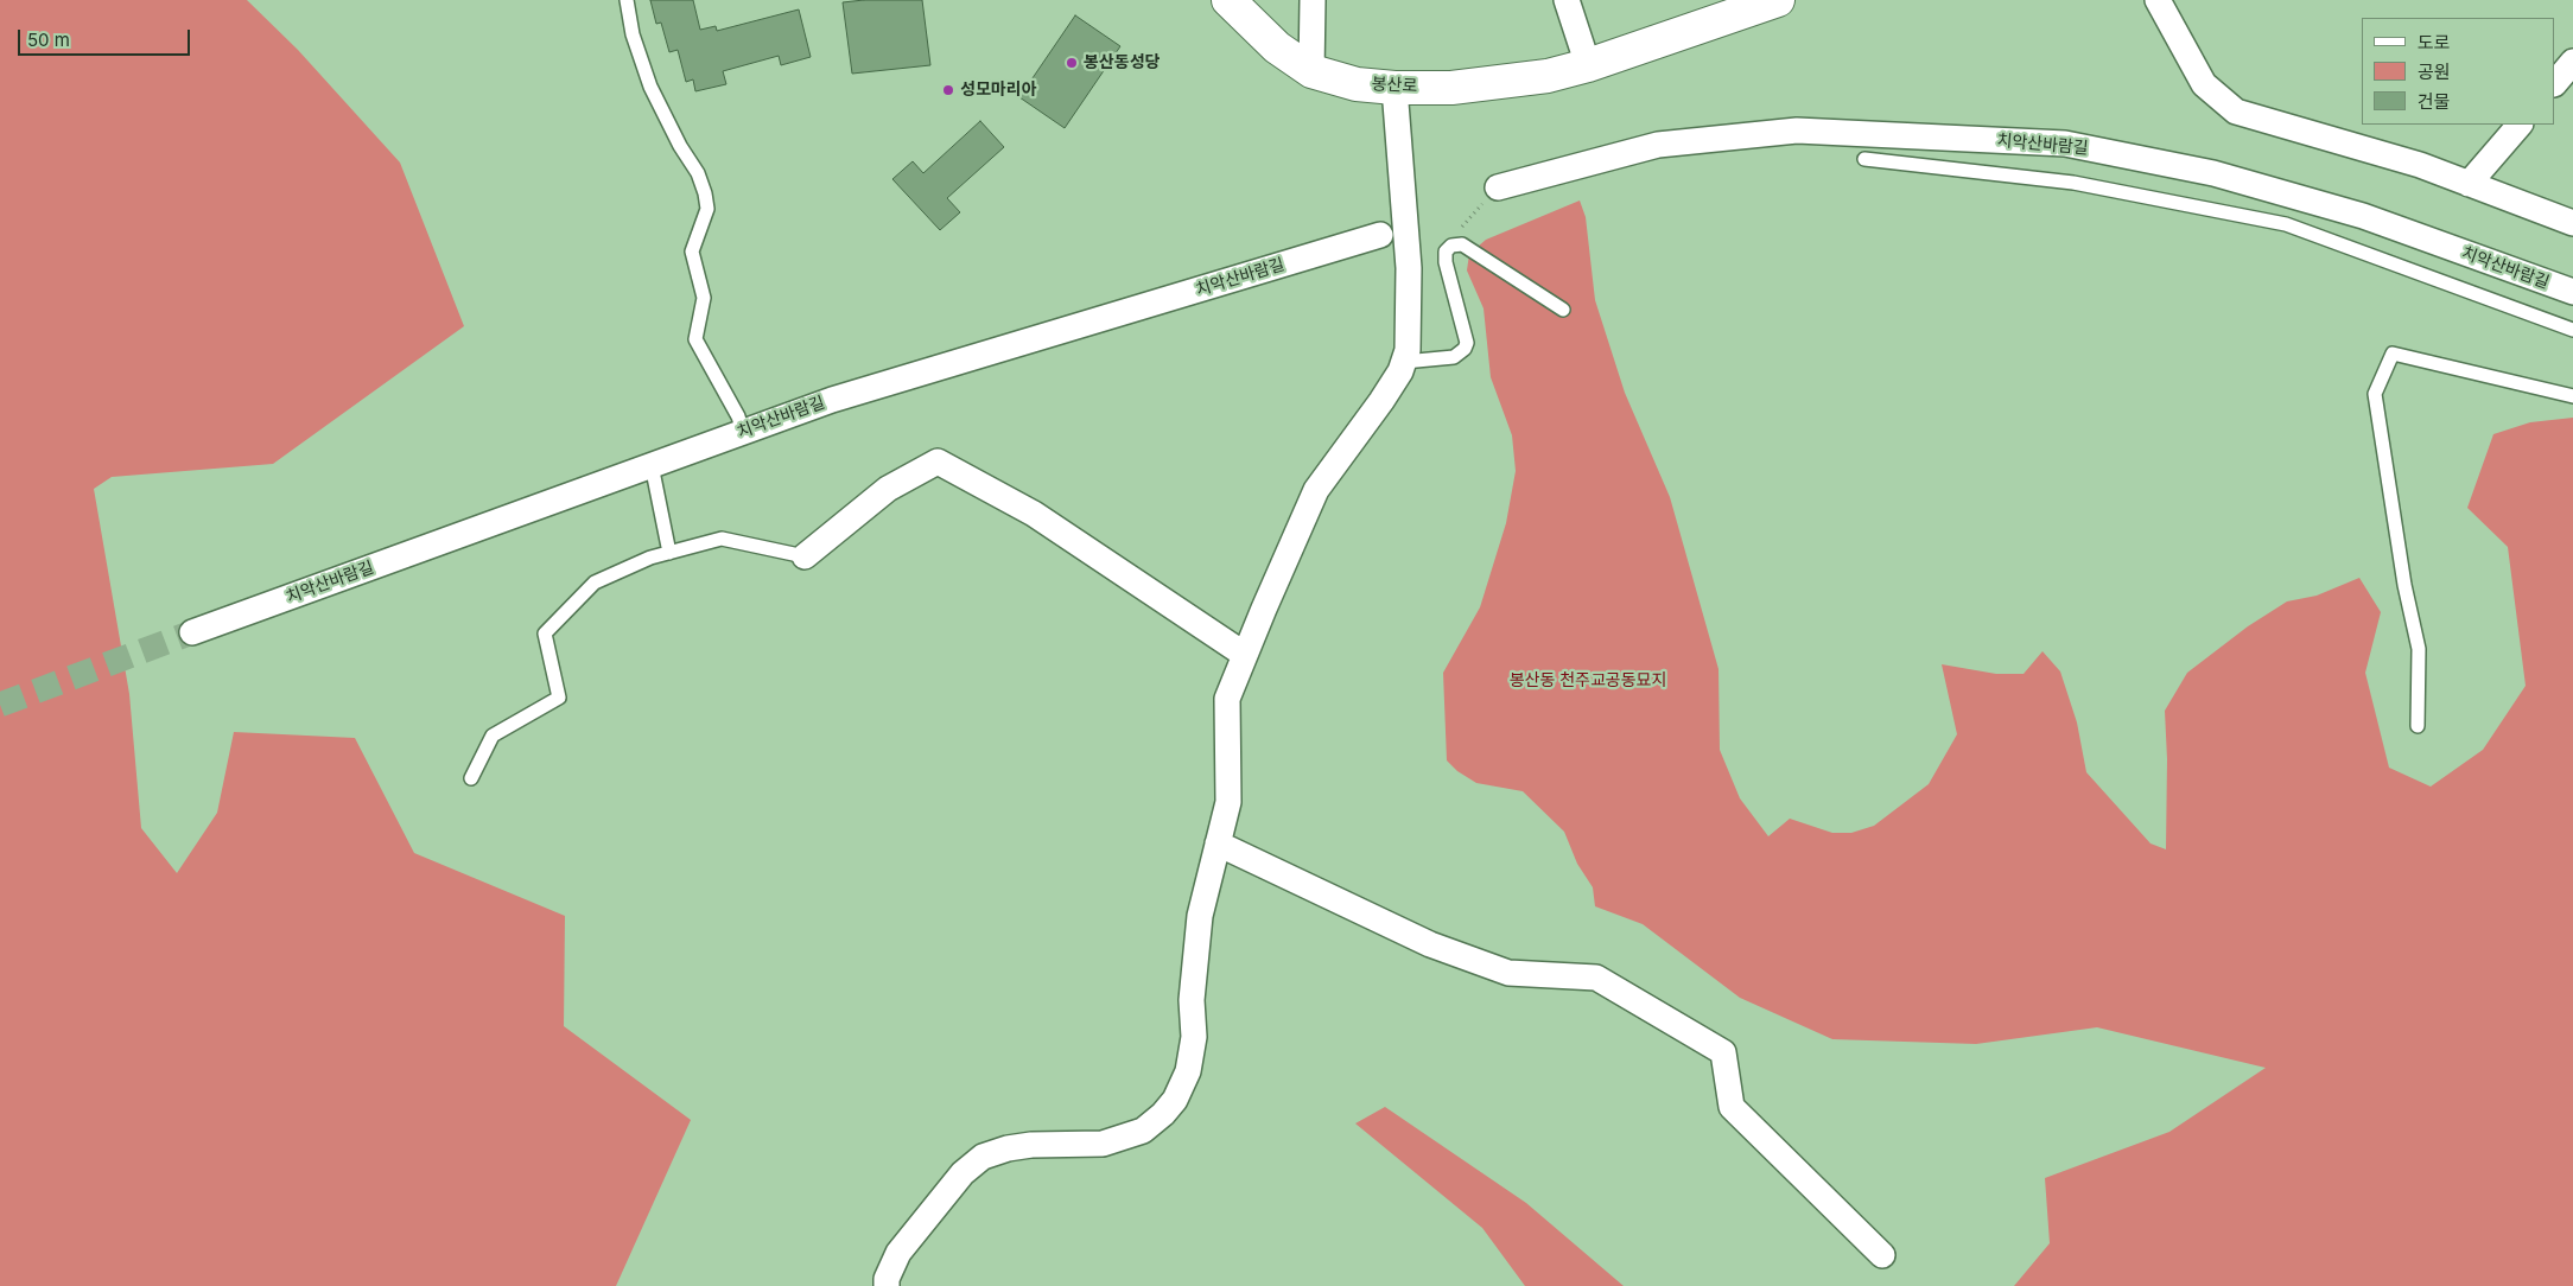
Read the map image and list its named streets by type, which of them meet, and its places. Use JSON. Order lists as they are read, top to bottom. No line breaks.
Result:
{"streets":{"street":["봉산로","치악산바람길"]},"parks":["봉산동 천주교공동묘지"],"places":["봉산동성당","성모마리아"],"legend":["도로","공원","건물"],"scale_bar":"50 m"}
